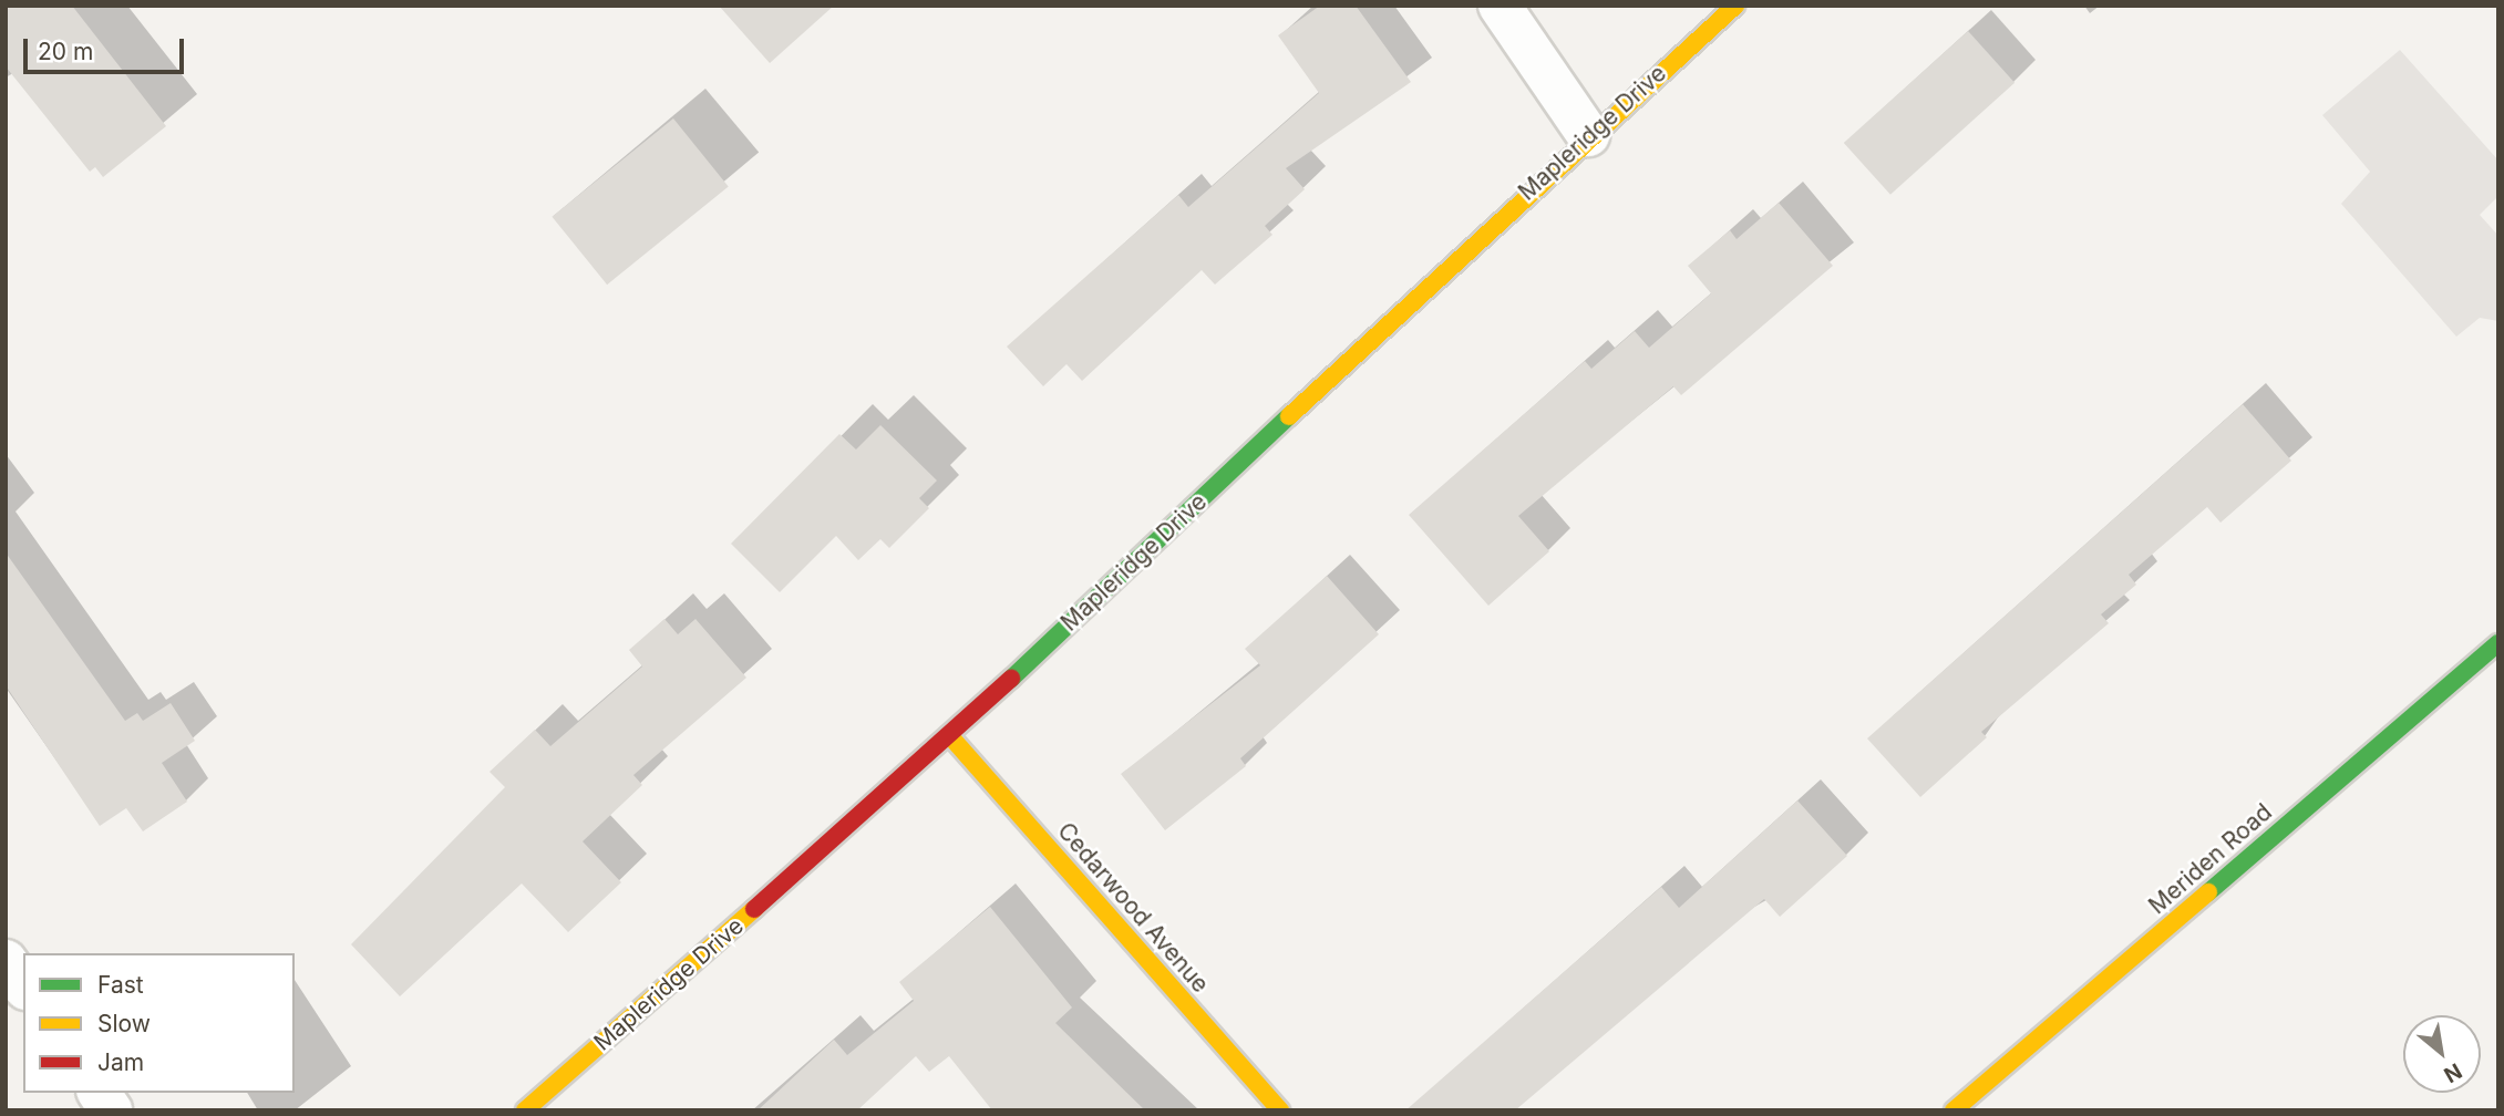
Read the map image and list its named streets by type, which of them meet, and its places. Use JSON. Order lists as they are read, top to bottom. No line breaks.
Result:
{"streets":{"street":["Mapleridge Drive","Meriden Road","Cedarwood Avenue"]},"crossings":[["Mapleridge Drive","Cedarwood Avenue"]],"legend":["Fast","Slow","Jam"],"scale_bar":"20 m","north":"bottom right"}
